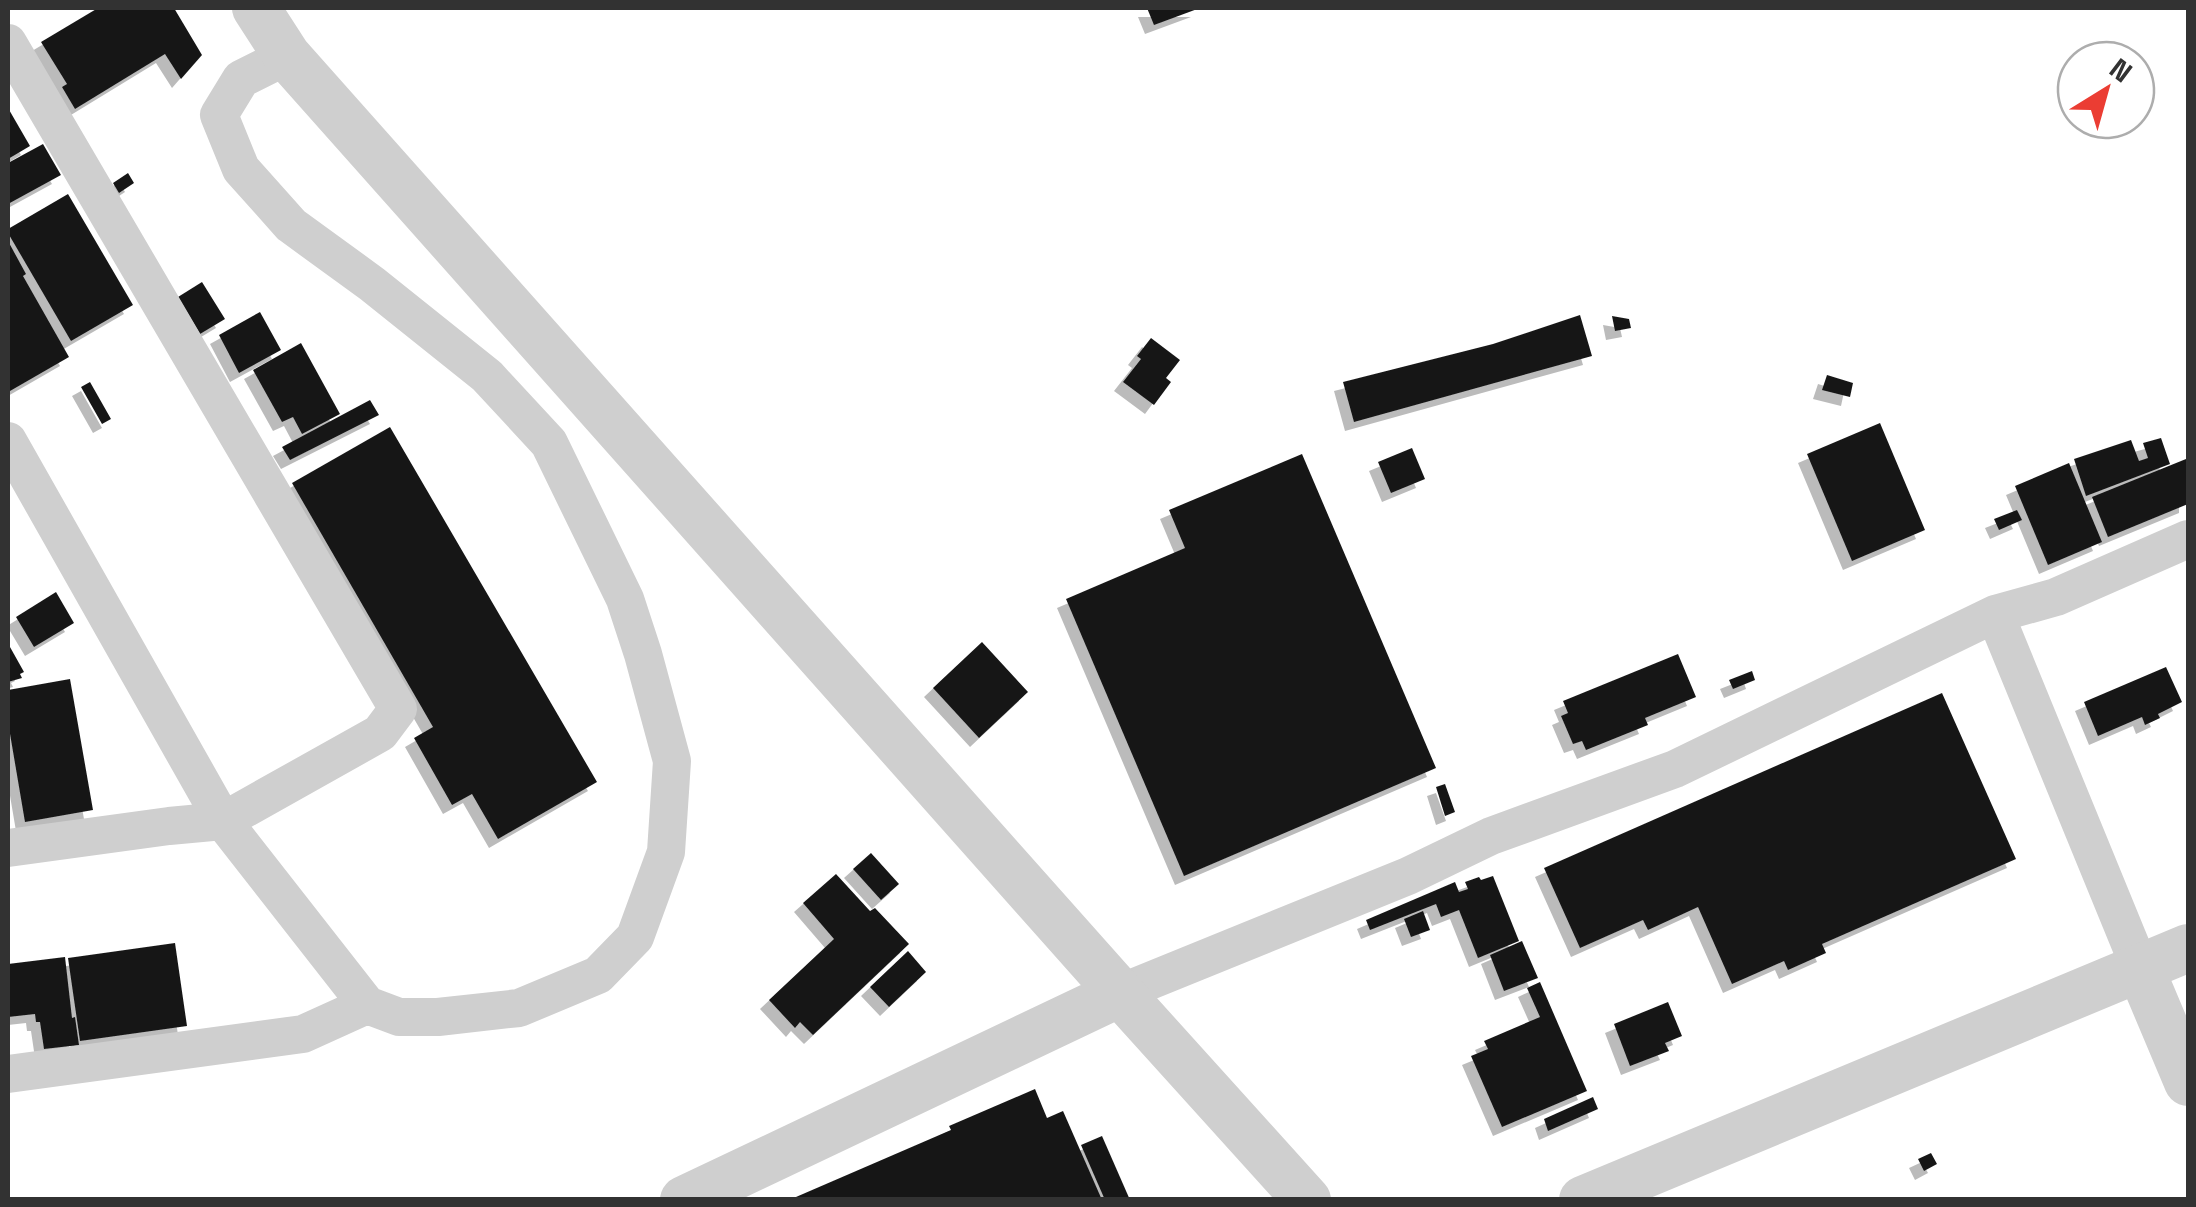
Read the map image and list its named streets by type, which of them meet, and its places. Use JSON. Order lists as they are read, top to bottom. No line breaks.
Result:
{"north":"top right"}
